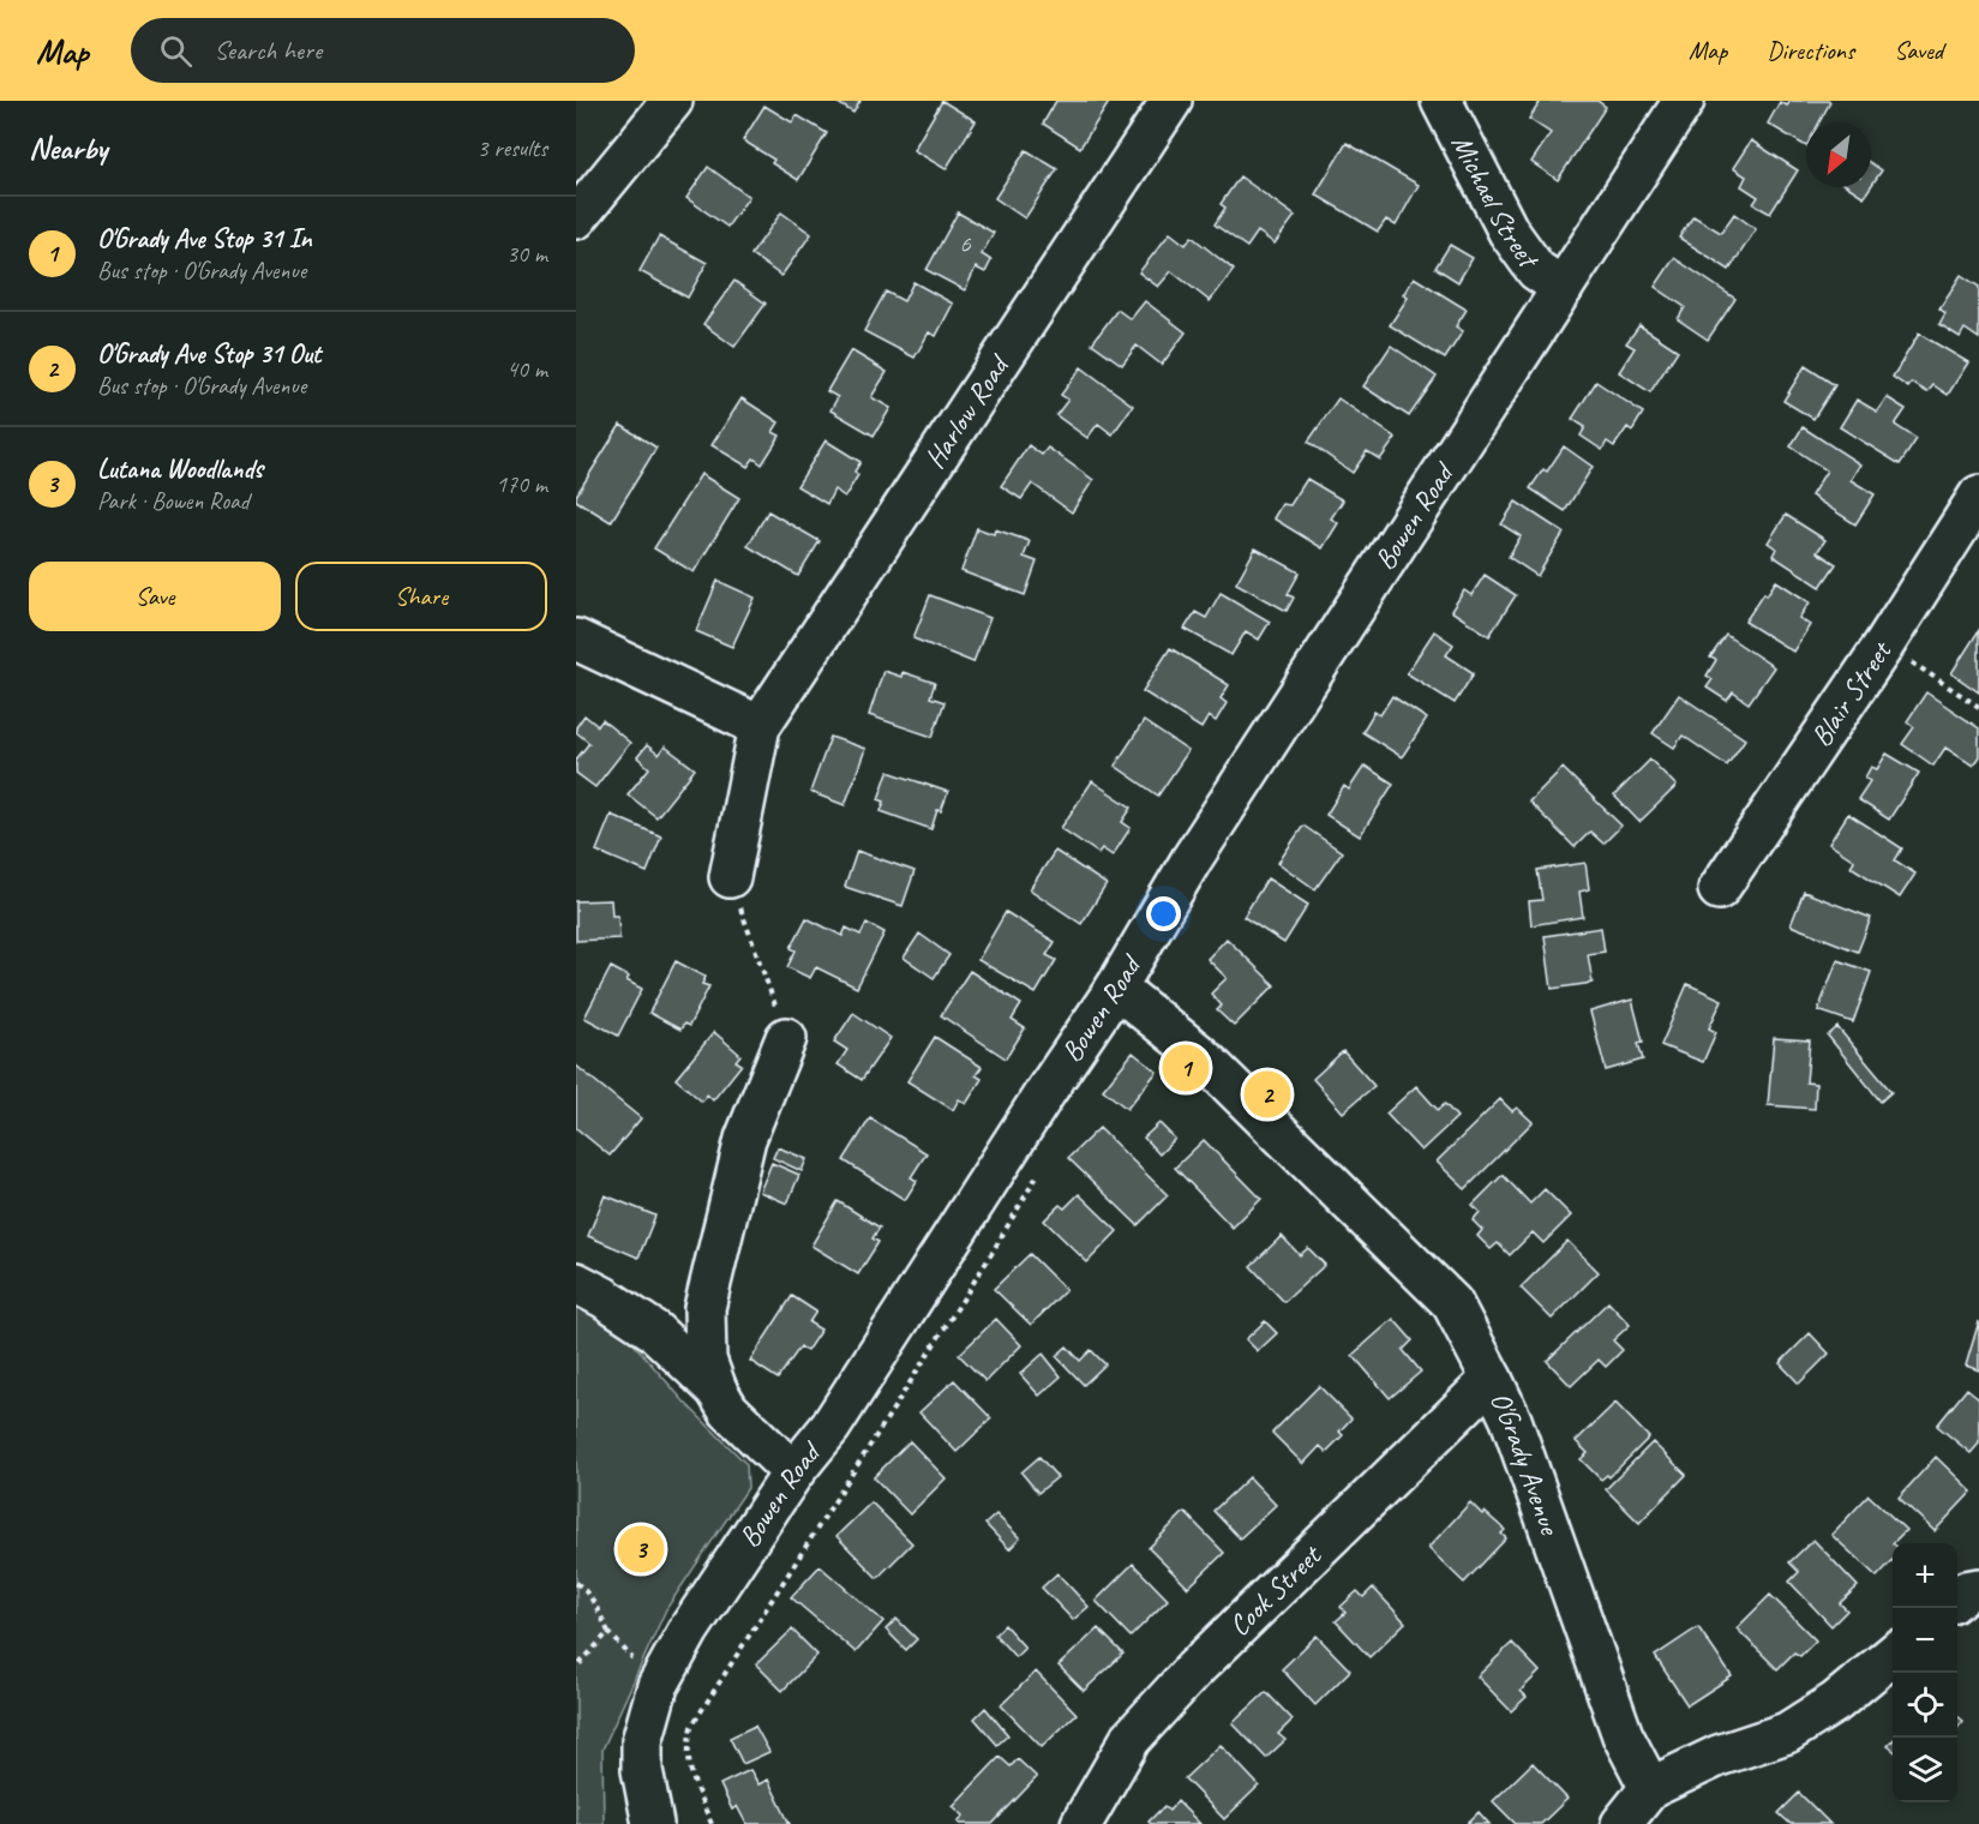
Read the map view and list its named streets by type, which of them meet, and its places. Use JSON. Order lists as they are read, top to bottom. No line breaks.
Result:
{"streets":{"street":["Michael Street","Harlow Road","Bowen Road","Blair Street","O'Grady Avenue","Cook Street"]},"crossings":[["Michael Street","Bowen Road"],["Bowen Road","O'Grady Avenue"],["O'Grady Avenue","Cook Street"]],"house_numbers":["6"],"north":"bottom left","page":{"header":"Map","search":"Search here","nav":["Map","Directions","Saved"],"heading":["Nearby","3 results"],"list":[{"mark":"1","name":"O'Grady Ave Stop 31 In","note":"Bus stop · O'Grady Avenue","value":"30 m"},{"mark":"2","name":"O'Grady Ave Stop 31 Out","note":"Bus stop · O'Grady Avenue","value":"40 m"},{"mark":"3","name":"Lutana Woodlands","note":"Park · Bowen Road","value":"170 m"}],"buttons":["Save","Share"],"pins":["1","2","3"],"map_buttons":["+","−"]}}
